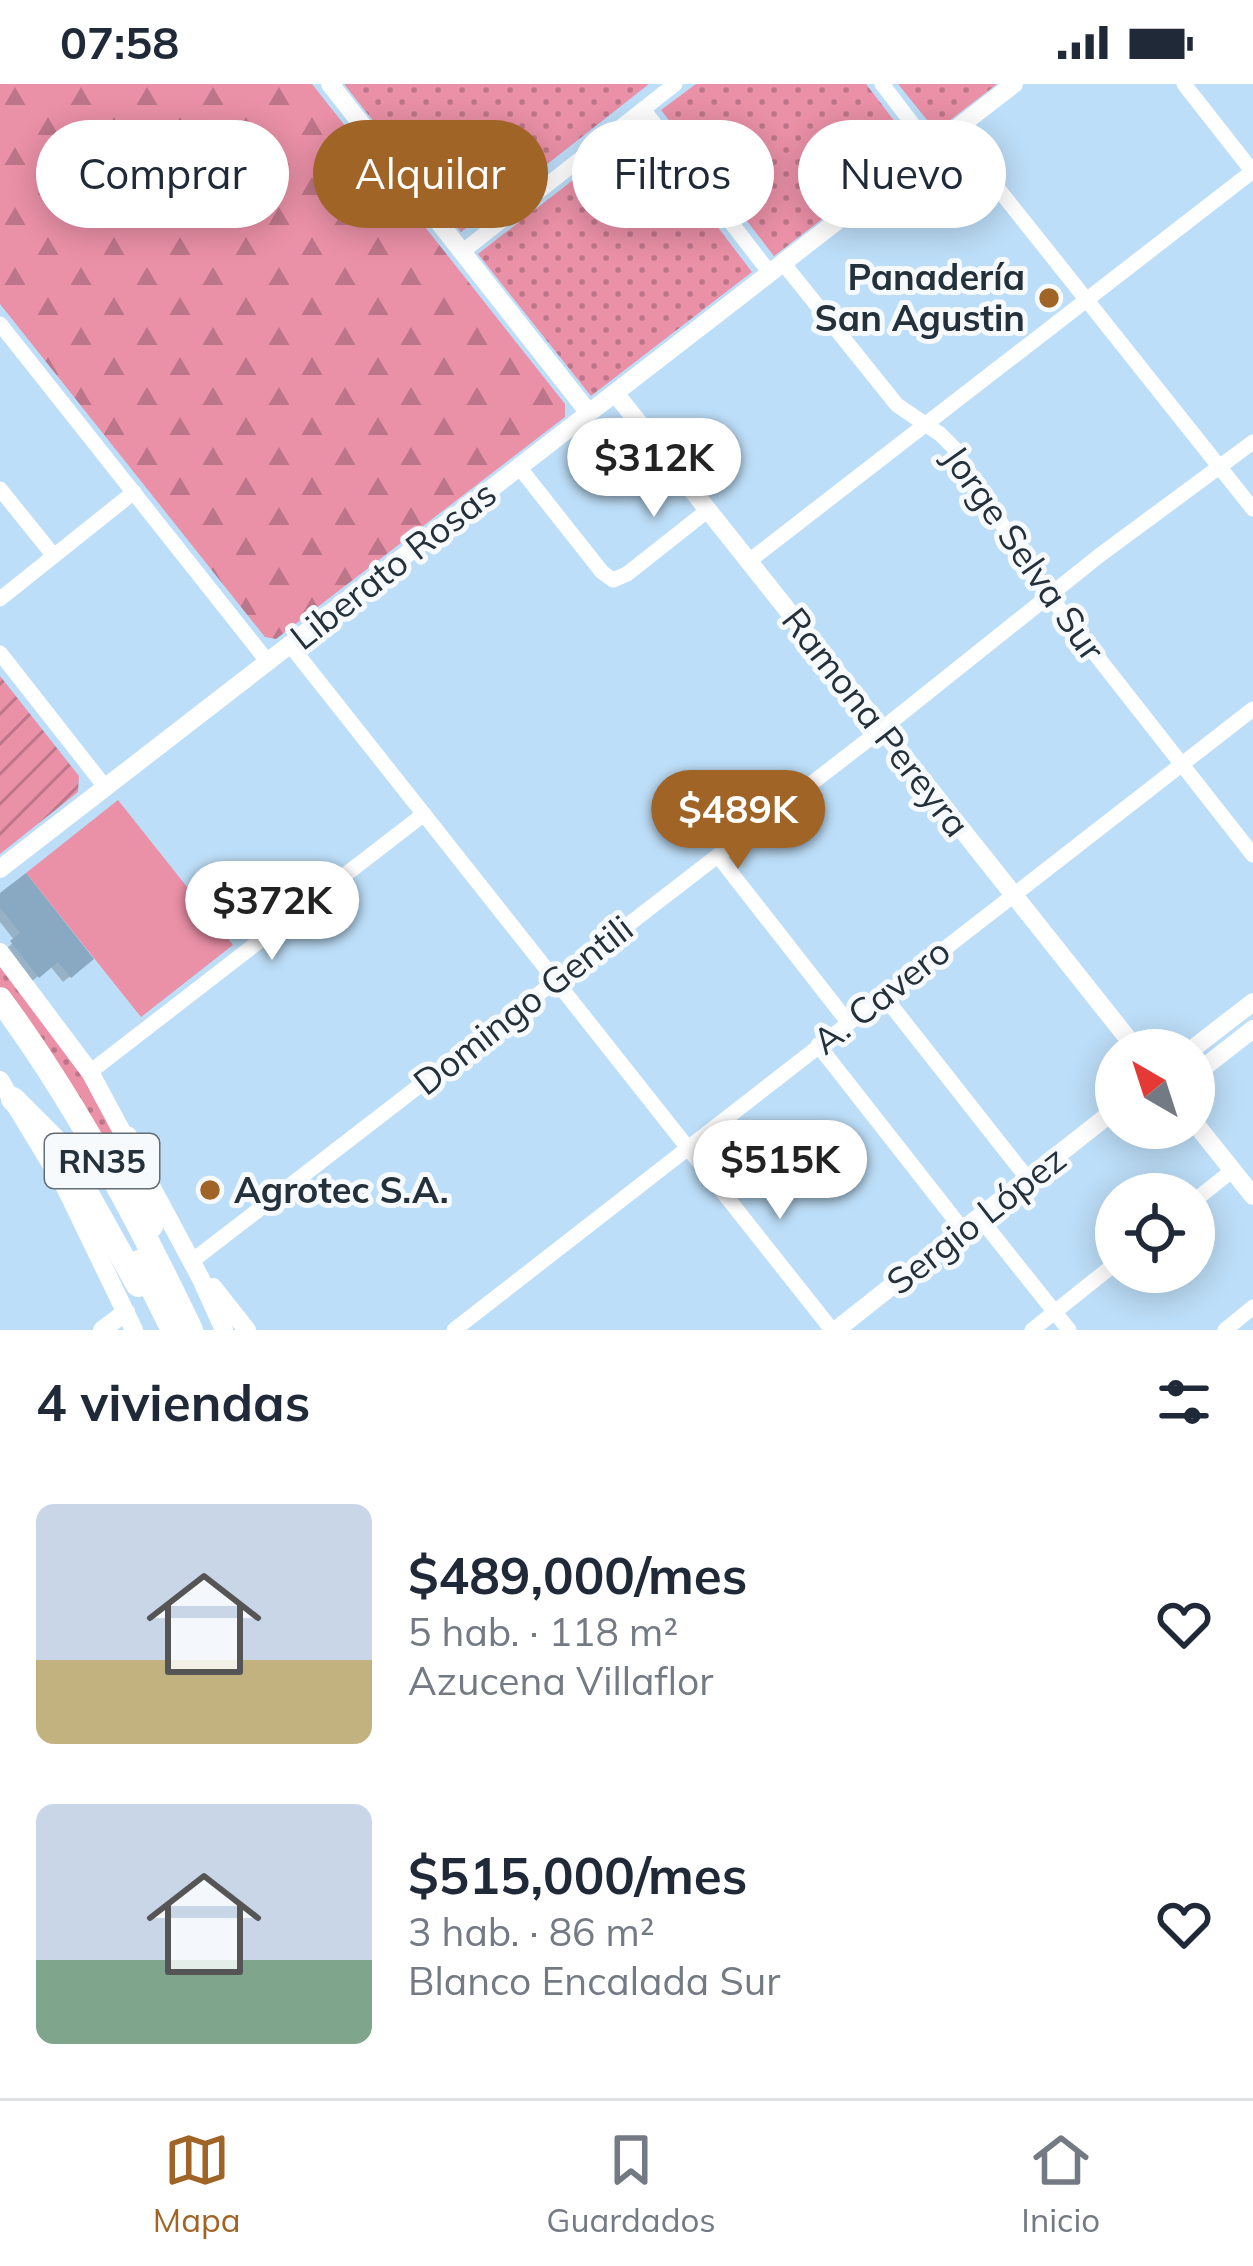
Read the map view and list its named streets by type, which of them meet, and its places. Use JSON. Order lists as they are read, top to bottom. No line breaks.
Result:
{"streets":{"highway":["RN35"],"street":["Jorge Selva Sur","Liberato Rosas","Ramona Pereyra","A. Cavero","Domingo Gentili","Sergio López"]},"crossings":[["Jorge Selva Sur","Liberato Rosas"],["Jorge Selva Sur","A. Cavero"],["Jorge Selva Sur","Domingo Gentili"],["Liberato Rosas","Ramona Pereyra"],["Ramona Pereyra","A. Cavero"],["Ramona Pereyra","Domingo Gentili"]],"places":["Panadería San Agustin","Agrotec S.A."],"north":"top left","page":{"status":"07:58","chip":["Comprar","Alquilar","Filtros","Nuevo"],"price":["$312K","$489K","$372K","$515K"],"heading":"4 viviendas","list":[{"name":"$489,000/mes","note":"5 hab. · 118 m² · Azucena Villaflor"},{"name":"$515,000/mes","note":"3 hab. · 86 m² · Blanco Encalada Sur"}],"tabs":["Mapa","Guardados","Inicio"]}}
